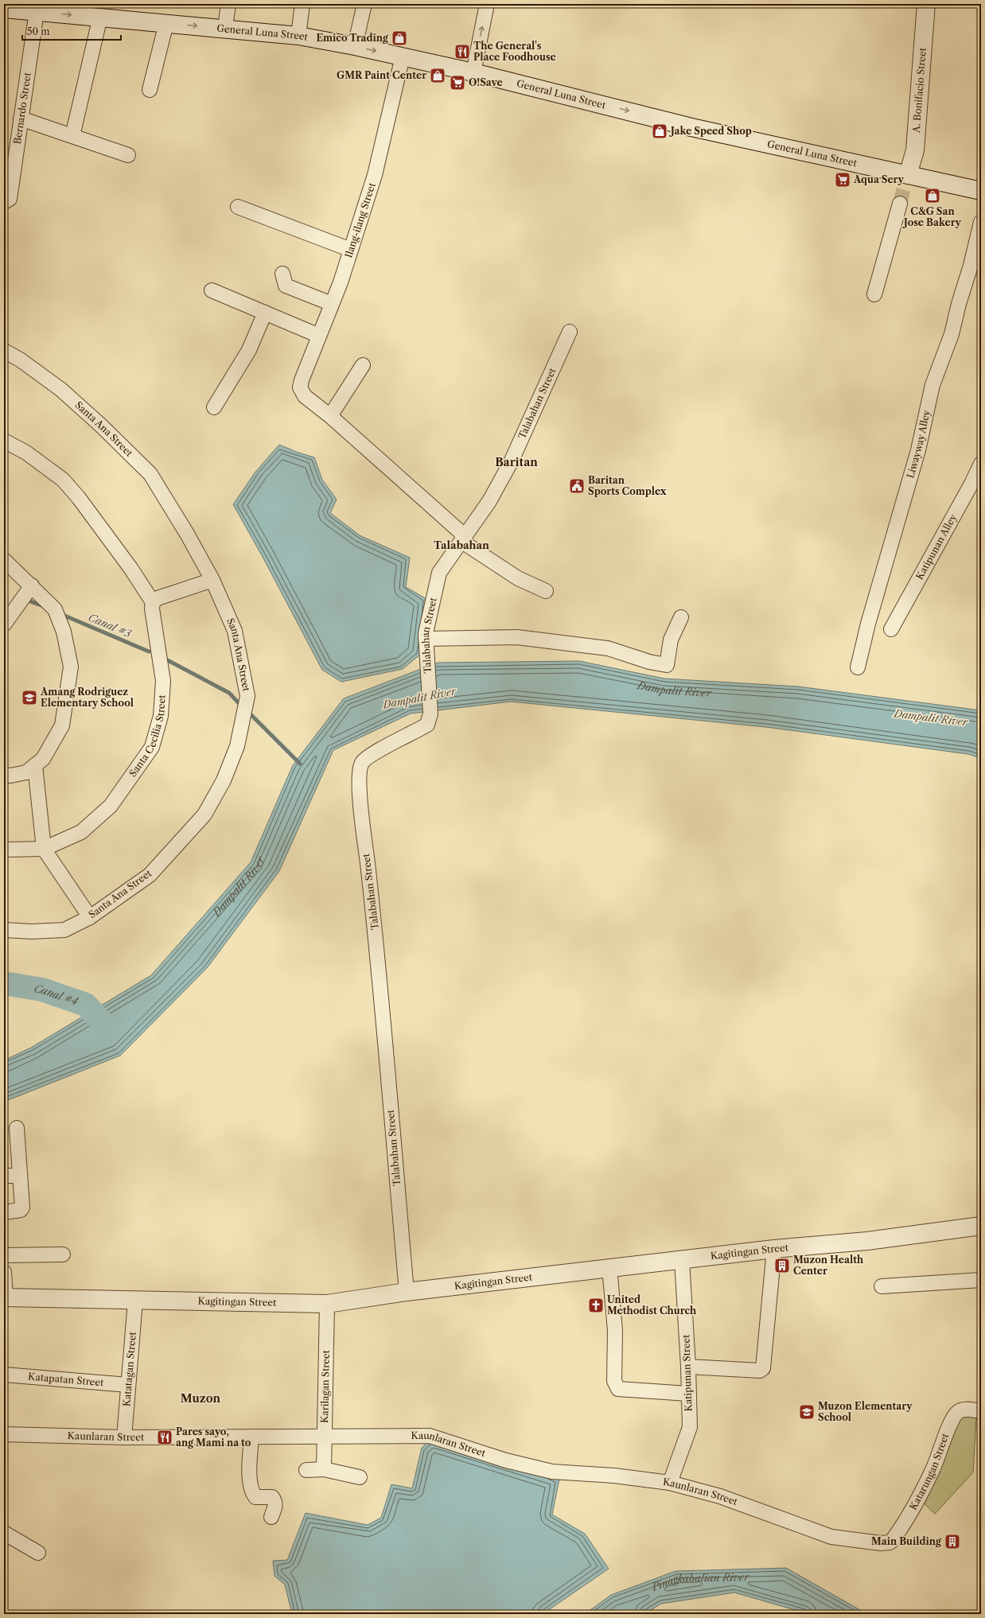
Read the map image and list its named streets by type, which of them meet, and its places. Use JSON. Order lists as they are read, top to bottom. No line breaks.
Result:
{"streets":{"street":["General Luna Street","A. Bonifacio Street","Bernardo Street","Ilang-ilang Street","Talabahan Street","Santa Ana Street","Liwayway Alley","Katipunan Alley","Santa Cecilia Street","Kagitingan Street","Katatagan Street","Katipunan Street","Katapatan Street","Karilagan Street","Kaunlaran Street","Katarungan Street"]},"crossings":[["General Luna Street","A. Bonifacio Street"],["General Luna Street","Bernardo Street"],["General Luna Street","Ilang-ilang Street"],["Talabahan Street","Kagitingan Street"],["Kagitingan Street","Katatagan Street"],["Kagitingan Street","Katipunan Street"],["Kagitingan Street","Karilagan Street"],["Katatagan Street","Katapatan Street"],["Katatagan Street","Kaunlaran Street"],["Katipunan Street","Kaunlaran Street"],["Karilagan Street","Kaunlaran Street"],["Kaunlaran Street","Katarungan Street"]],"one_way":["General Luna Street"],"districts":["Baritan","Talabahan","Muzon"],"water":["Canal #3","Dampalit River","Canal #4","Pinagkabalian River"],"places":{"shop":["Emico Trading","GMR Paint Center","Jake Speed Shop","C&G San Jose Bakery"],"restaurant":["The General's Place Foodhouse","Pares sayo, ang Mami na to"],"supermarket":["O!Save","Aqua Sery"],"public building":["Baritan Sports Complex"],"school or university":["Amang Rodriguez Elementary School","Muzon Elementary School"],"building":["Muzon Health Center","Main Building"],"church":["United Methodist Church"]},"scale_bar":"50 m"}
